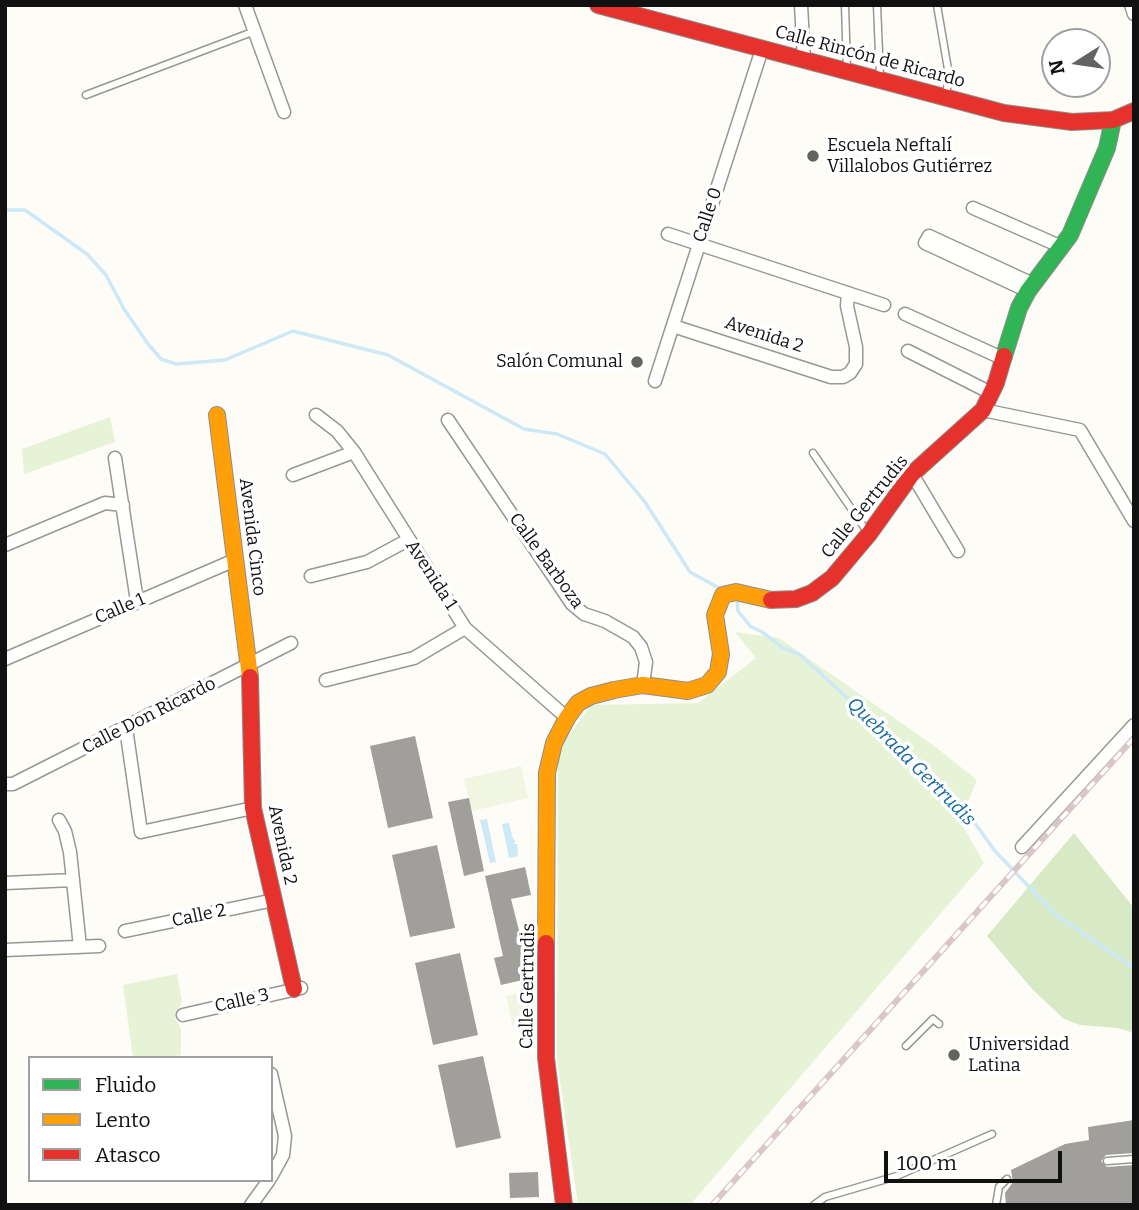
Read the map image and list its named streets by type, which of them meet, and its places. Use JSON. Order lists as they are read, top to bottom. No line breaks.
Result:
{"streets":{"street":["Calle Rincón de Ricardo","Calle 0","Avenida 2","Calle Gertrudis","Avenida Cinco","Calle Barboza","Avenida 1","Calle 1","Calle Don Ricardo","Calle 2","Calle 3"]},"crossings":[["Calle Rincón de Ricardo","Calle 0"],["Calle Rincón de Ricardo","Calle Gertrudis"],["Calle 0","Avenida 2"],["Avenida 2","Avenida Cinco"],["Avenida 2","Calle Don Ricardo"],["Avenida 2","Calle 2"],["Avenida 2","Calle 3"],["Calle Gertrudis","Calle Barboza"],["Calle Gertrudis","Avenida 1"],["Avenida Cinco","Calle 1"],["Avenida Cinco","Calle Don Ricardo"]],"water":["Quebrada Gertrudis"],"places":["Escuela Neftalí Villalobos Gutiérrez","Salón Comunal","Universidad Latina"],"legend":["Fluido","Lento","Atasco"],"scale_bar":"100 m","north":"left"}
